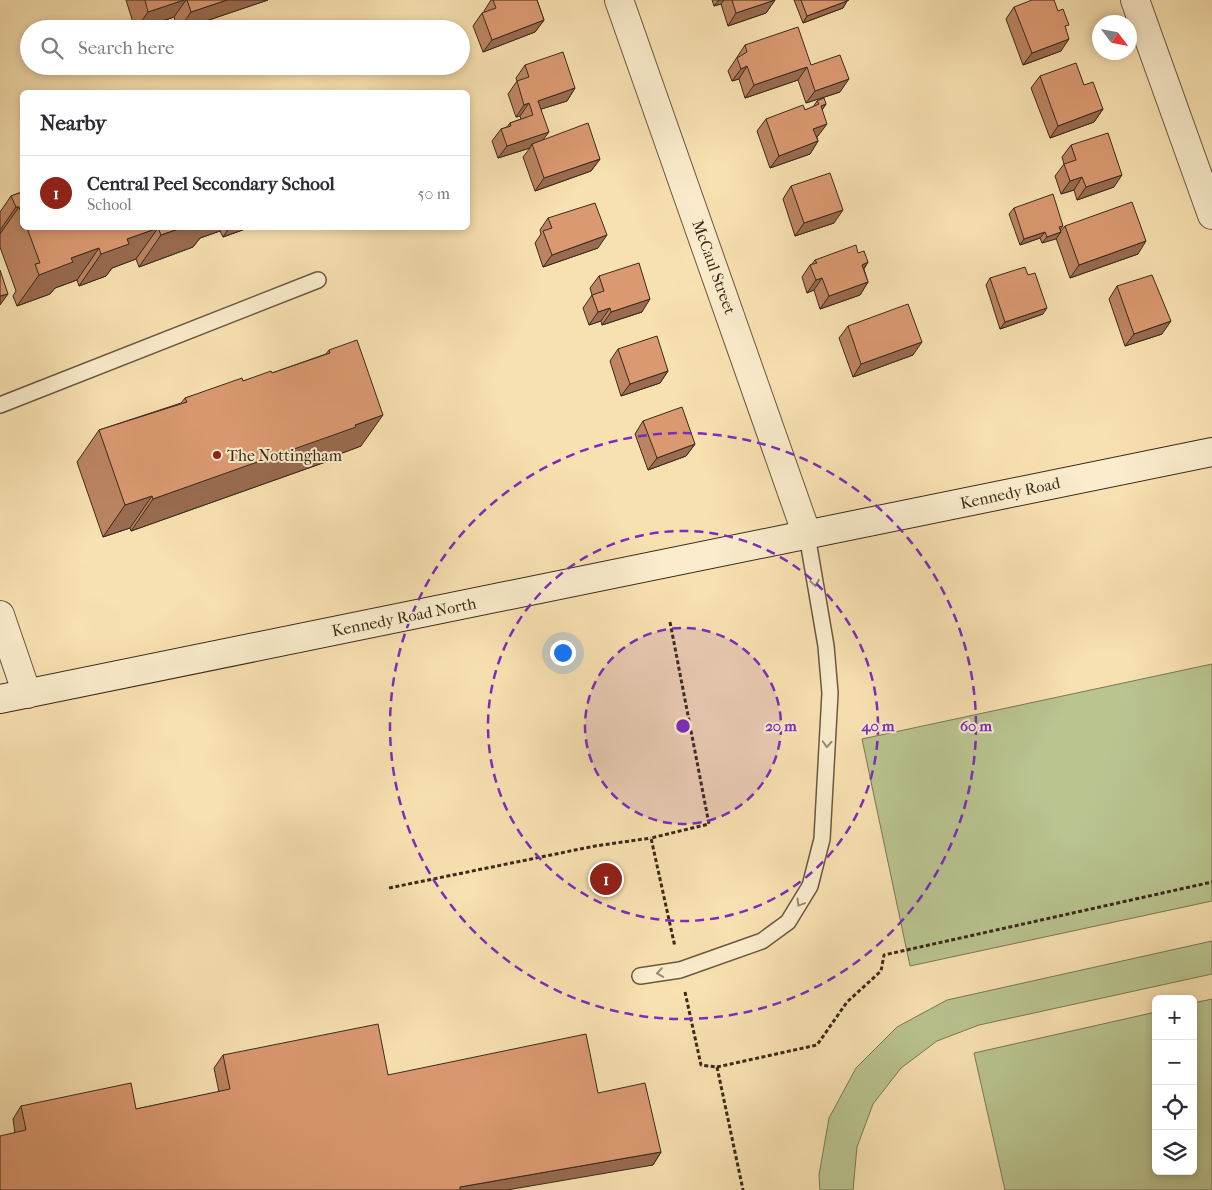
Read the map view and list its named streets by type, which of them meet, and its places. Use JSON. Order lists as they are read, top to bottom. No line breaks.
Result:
{"streets":{"main road":["McCaul Street","Kennedy Road","Kennedy Road North"]},"crossings":[["McCaul Street","Kennedy Road"],["McCaul Street","Kennedy Road North"],["Kennedy Road","Kennedy Road North"]],"places":["The Nottingham"],"north":"bottom right","page":{"search":"Search here","heading":"Nearby","list":[{"mark":"1","name":"Central Peel Secondary School","note":"School","value":"50 m"}],"pins":"1","map_buttons":["+","−"]},"rings":["20 m","40 m","60 m"]}
